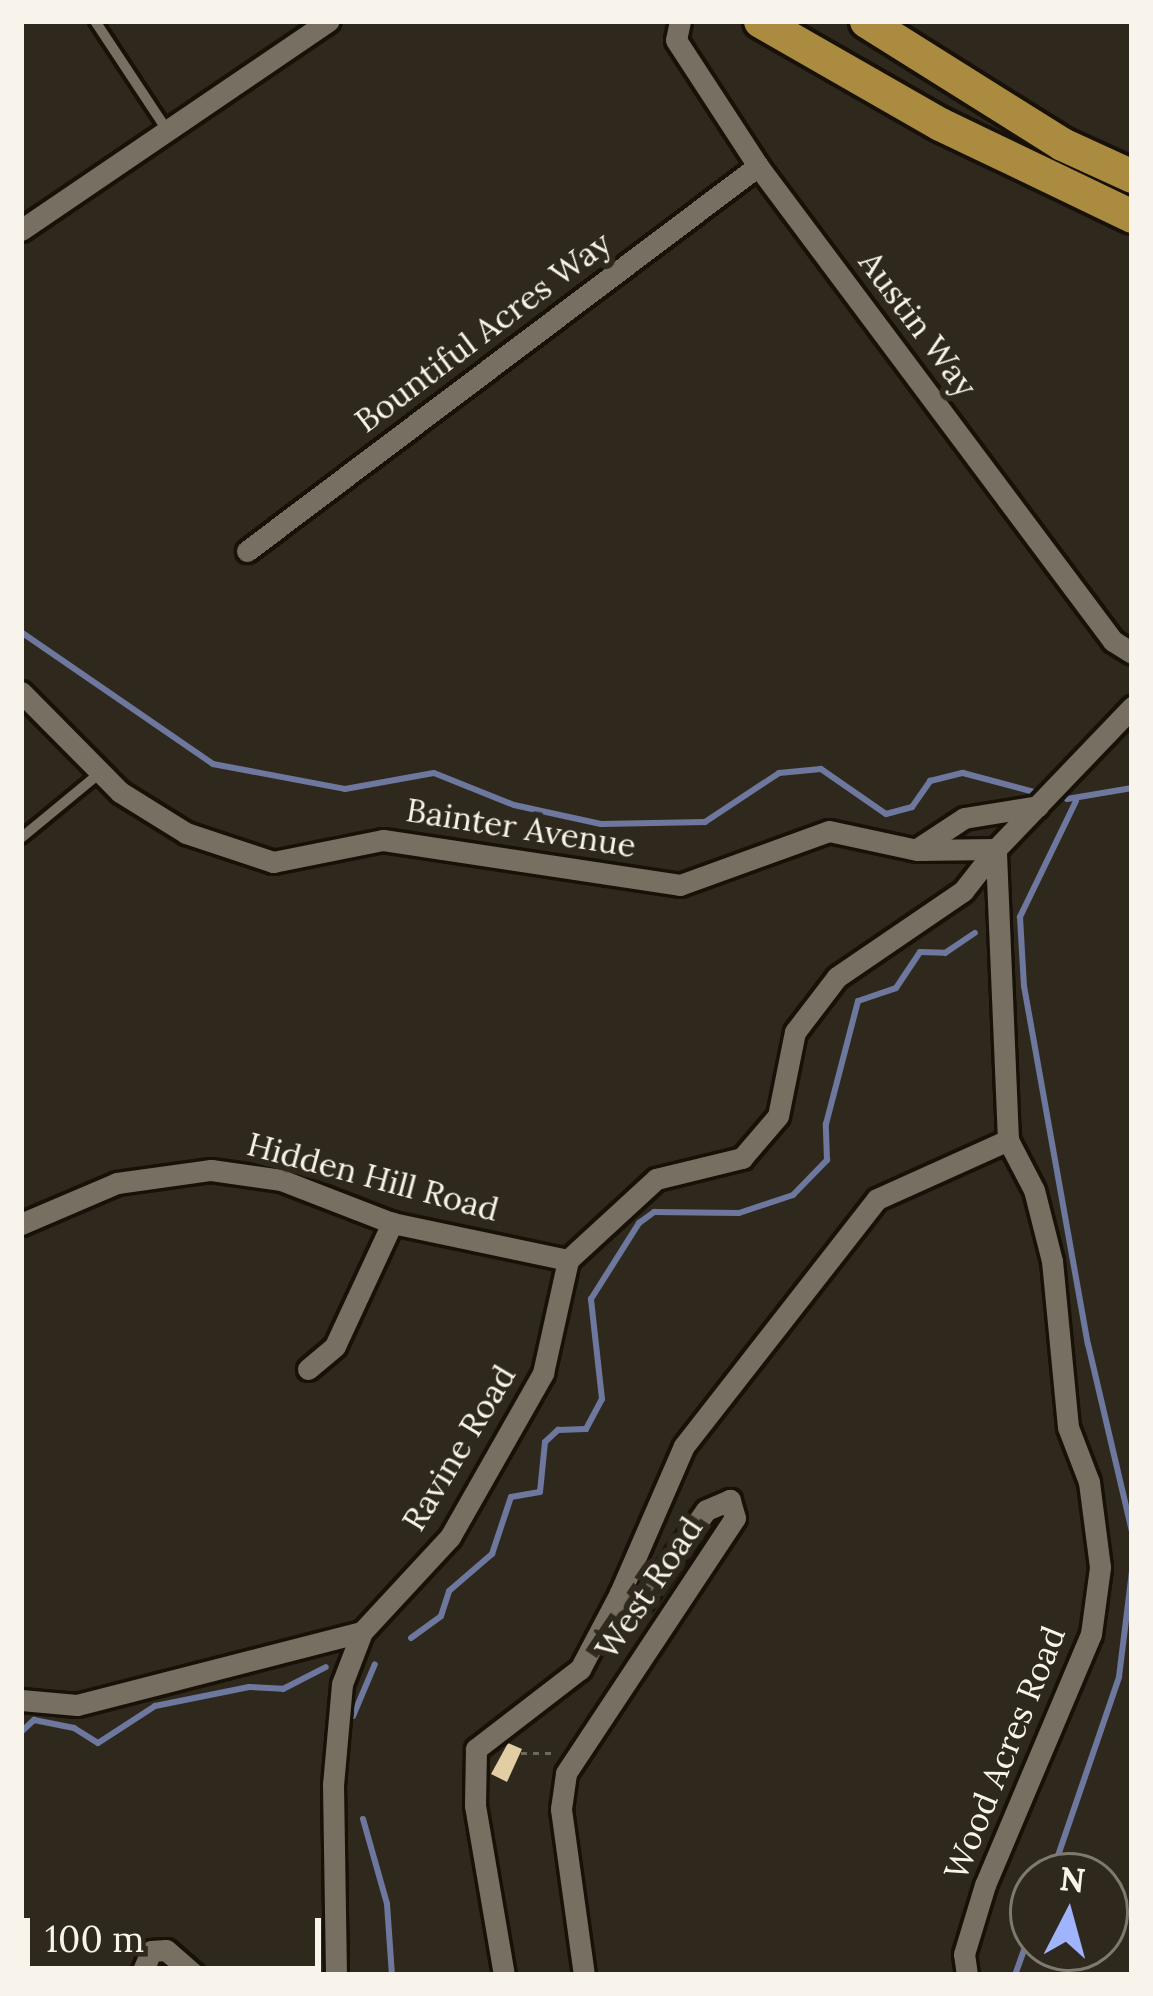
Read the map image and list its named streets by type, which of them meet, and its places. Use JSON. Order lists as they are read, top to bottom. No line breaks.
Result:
{"streets":{"street":["Austin Way","Bountiful Acres Way","Bainter Avenue","Hidden Hill Road","Ravine Road","West Road","Wood Acres Road"]},"crossings":[["Austin Way","Bountiful Acres Way"],["Bainter Avenue","Wood Acres Road"],["Hidden Hill Road","Ravine Road"],["West Road","Wood Acres Road"]],"scale_bar":"100 m","north":"top"}
